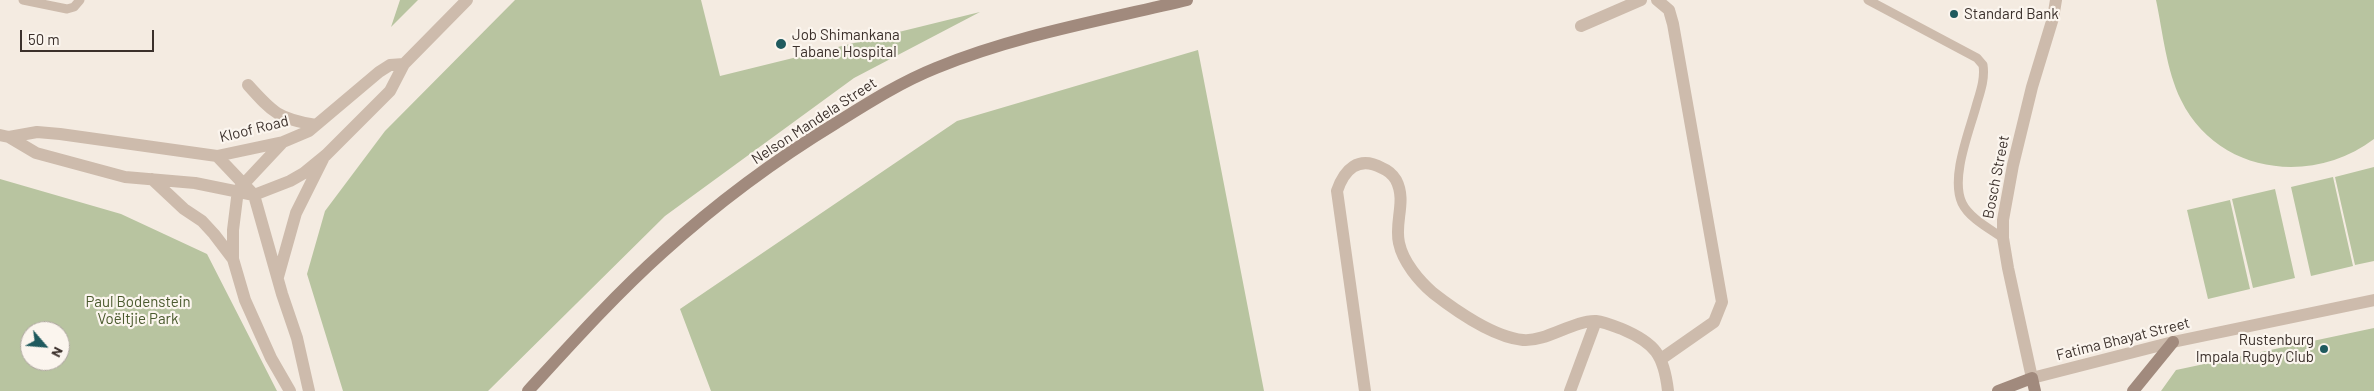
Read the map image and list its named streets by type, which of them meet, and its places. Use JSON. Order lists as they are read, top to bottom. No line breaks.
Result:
{"streets":{"main road":["Nelson Mandela Street","Bosch Street","Fatima Bhayat Street"],"street":["Kloof Road"]},"crossings":[["Bosch Street","Fatima Bhayat Street"]],"parks":["Paul Bodenstein Voëltjie Park"],"places":["Standard Bank","Job Shimankana Tabane Hospital","Rustenburg Impala Rugby Club"],"scale_bar":"50 m","north":"bottom right"}
